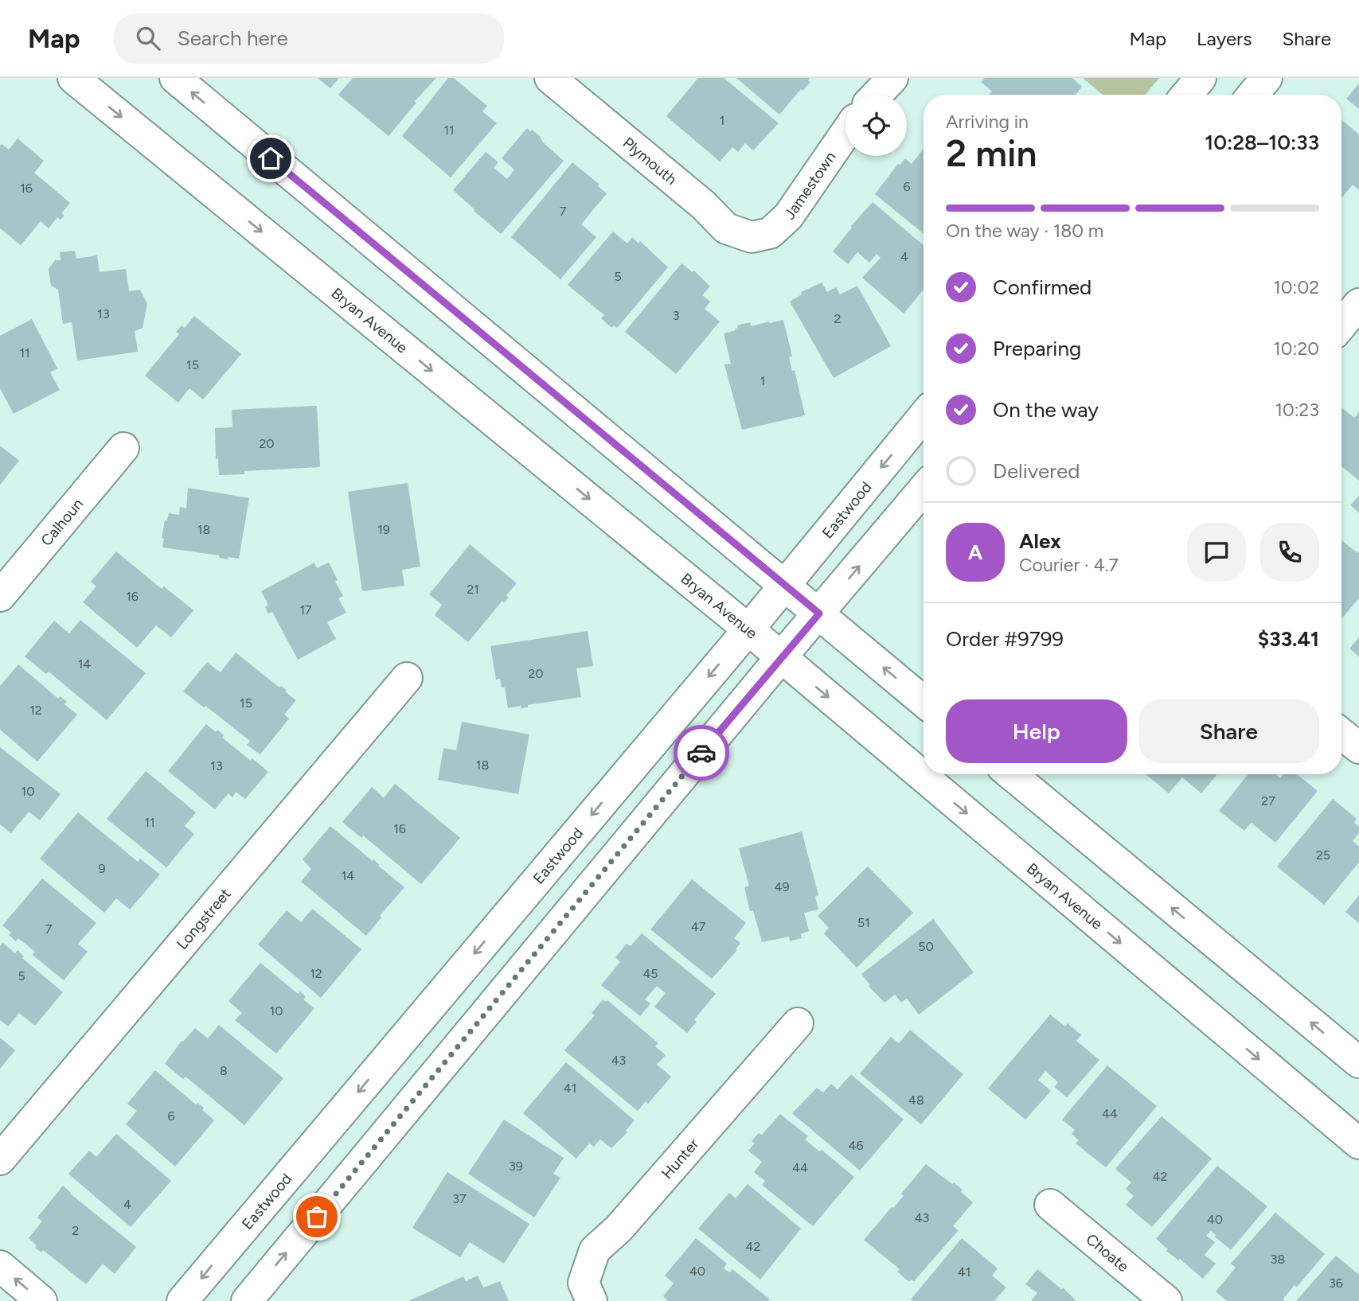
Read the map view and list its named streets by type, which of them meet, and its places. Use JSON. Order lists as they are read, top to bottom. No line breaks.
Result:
{"streets":{"street":["Plymouth","Jamestown","Bryan Avenue","Eastwood","Calhoun","Longstreet","Hunter","Choate"]},"crossings":[["Plymouth","Jamestown"],["Bryan Avenue","Eastwood"]],"house_numbers":["1","11","6","16","7","4","5","13","3","2","11","15","1","20","18","19","21","16","17","14","20","15","12","18","13","10","27","11","16","25","9","14","49","51","47","7","50","12","45","5","10","43","8","41","48","44","6","46","39","44","42","37","4","43","40","2","42","38","40","41","36"],"page":{"header":"Map","search":"Search here","nav":["Map","Layers","Share"],"heading":["2 min","Arriving in","10:28–10:33"],"panel":["Alex","Courier · 4.7","Order #9799","$33.41"],"bar":"On the way · 180 m","list":[["Confirmed","10:02"],["Preparing","10:20"],["On the way","10:23"],"Delivered"],"round":"A","buttons":["Help","Share"]}}
